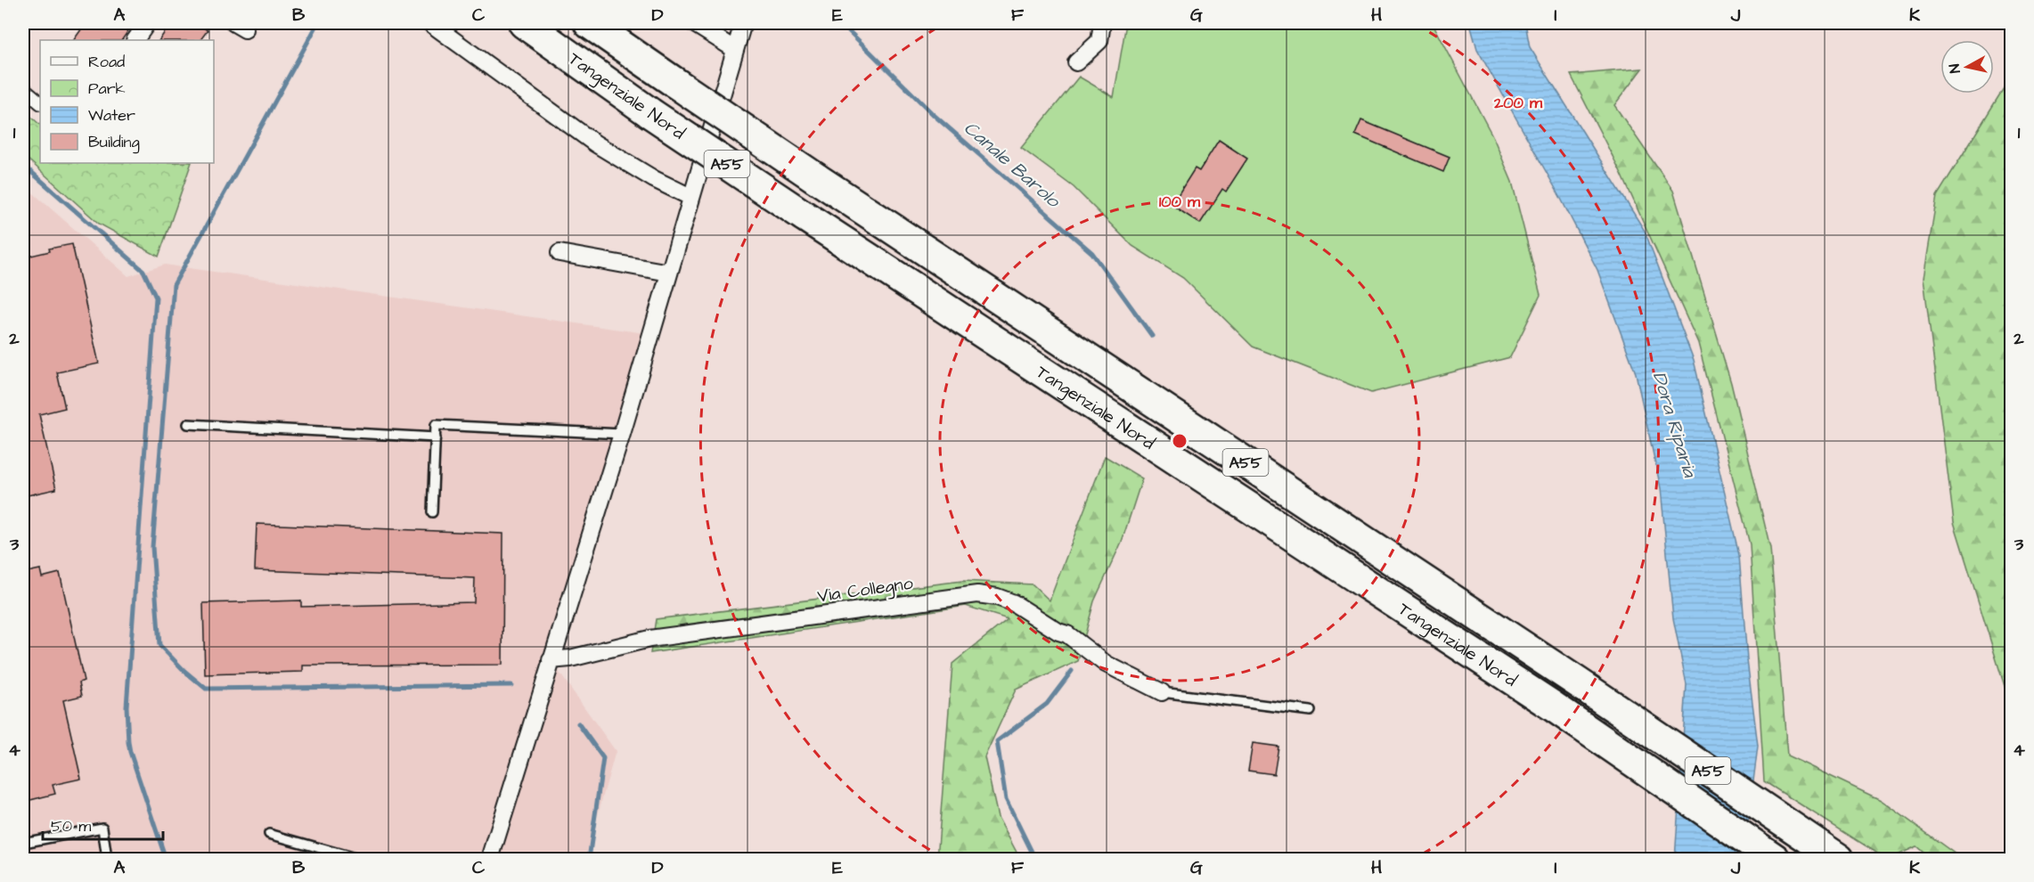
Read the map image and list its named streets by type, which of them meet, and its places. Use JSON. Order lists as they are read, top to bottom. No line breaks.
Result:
{"streets":{"highway":["Tangenziale Nord","A55"],"street":["Via Collegno"]},"water":["Canale Barolo","Dora Riparia"],"legend":["Road","Park","Water","Building"],"scale_bar":"50 m","north":"left","grid":{"columns":["A","B","C","D","E","F","G","H","I","J","K"],"rows":["1","2","3","4"]},"rings":["200 m","100 m"]}
